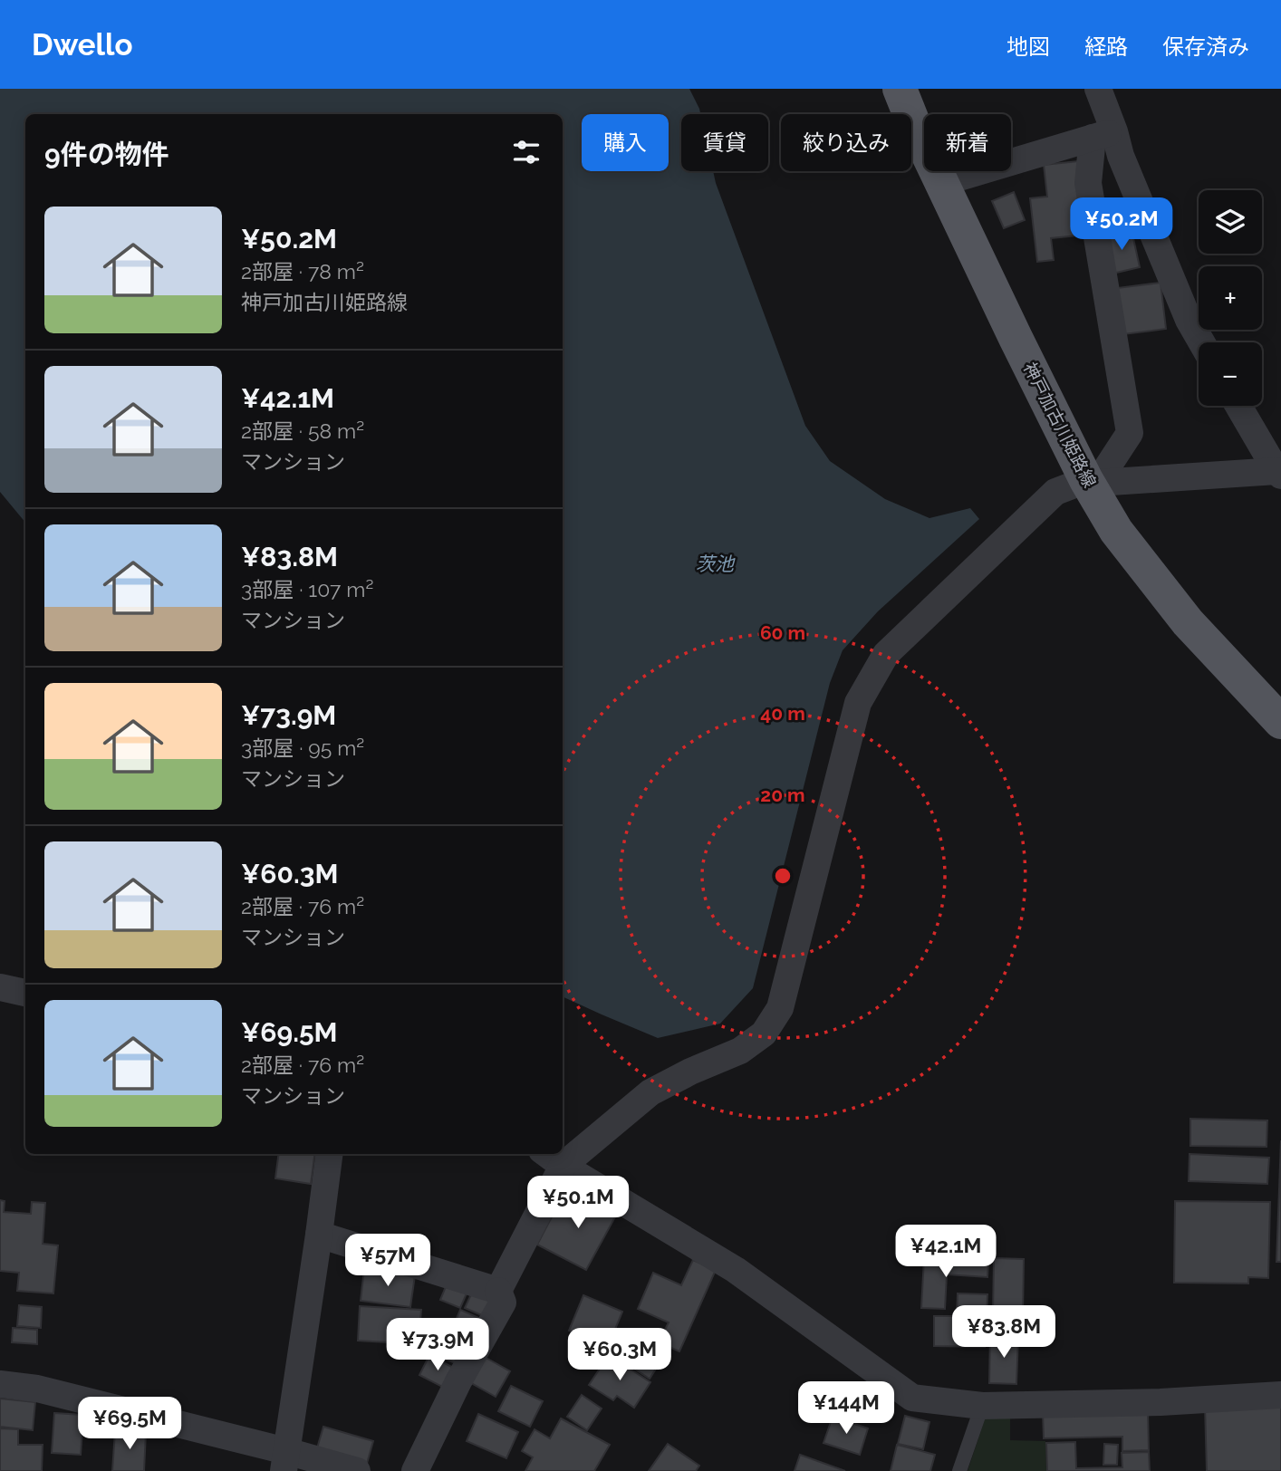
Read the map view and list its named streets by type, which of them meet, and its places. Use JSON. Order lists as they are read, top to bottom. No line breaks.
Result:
{"streets":{"main road":["神戸加古川姫路線"]},"water":["茨池"],"page":{"header":"Dwello","nav":["地図","経路","保存済み"],"chip":["購入","賃貸","絞り込み","新着"],"heading":"9件の物件","map_buttons":["+","−"],"list":[{"name":"¥50.2M","note":"2部屋 · 78 m² · 神戸加古川姫路線"},{"name":"¥42.1M","note":"2部屋 · 58 m² · マンション"},{"name":"¥83.8M","note":"3部屋 · 107 m² · マンション"},{"name":"¥73.9M","note":"3部屋 · 95 m² · マンション"},{"name":"¥60.3M","note":"2部屋 · 76 m² · マンション"},{"name":"¥69.5M","note":"2部屋 · 76 m² · マンション"}],"price":["¥50.2M","¥50.1M","¥42.1M","¥57M","¥83.8M","¥73.9M","¥60.3M","¥144M","¥69.5M"]},"rings":["60 m","40 m","20 m"]}
